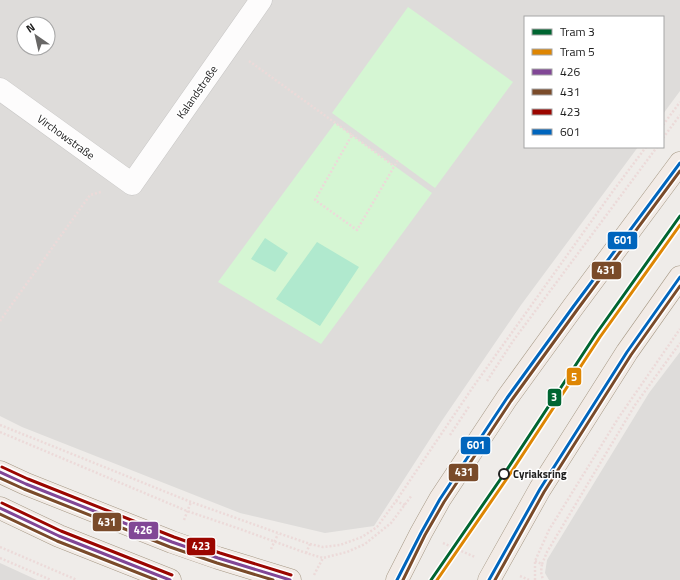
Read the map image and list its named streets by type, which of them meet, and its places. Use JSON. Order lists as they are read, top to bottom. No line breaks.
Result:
{"streets":{"street":["Kalandstraße","Virchowstraße"]},"crossings":[["Kalandstraße","Virchowstraße"]],"places":["Cyriaksring"],"lines":["transit line 601","transit line 431","tram line 3","tram line 5","transit line 423","transit line 426"],"legend":["Tram 3","Tram 5","426","431","423","601"],"north":"top left"}
